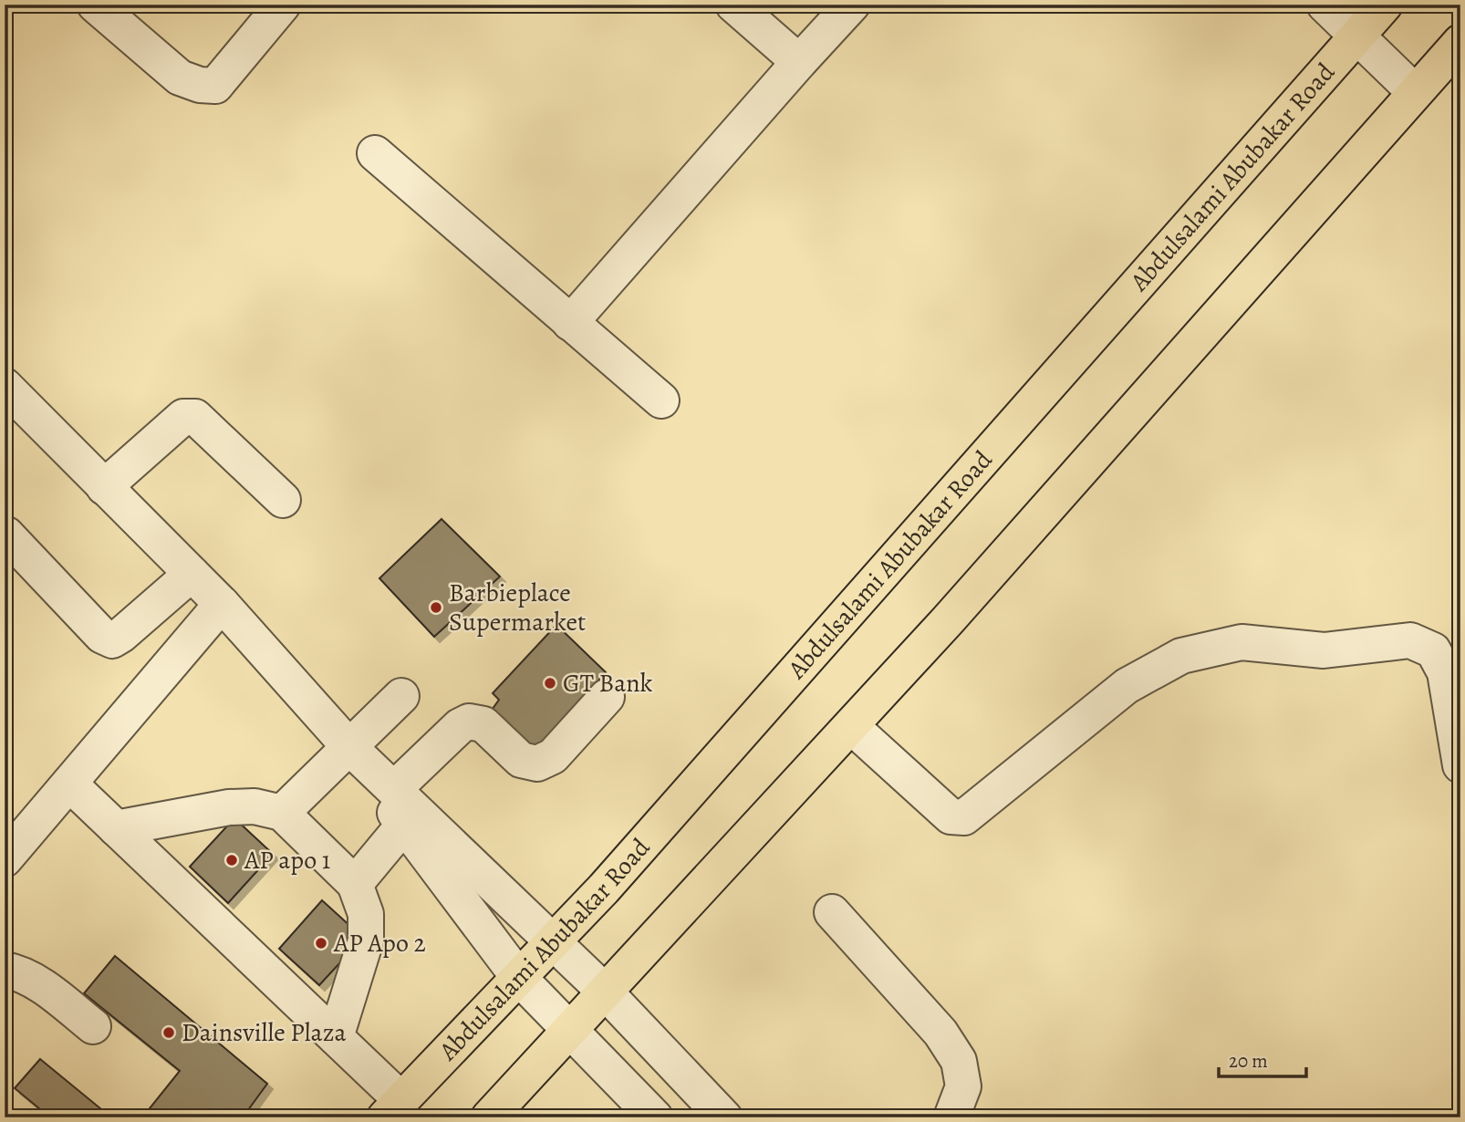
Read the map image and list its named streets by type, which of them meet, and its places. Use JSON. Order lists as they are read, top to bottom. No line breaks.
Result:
{"streets":{"main road":["Abdulsalami Abubakar Road"]},"places":["Barbieplace Supermarket","GT Bank","AP apo 1","AP Apo 2","Dainsville Plaza"],"scale_bar":"20 m"}
